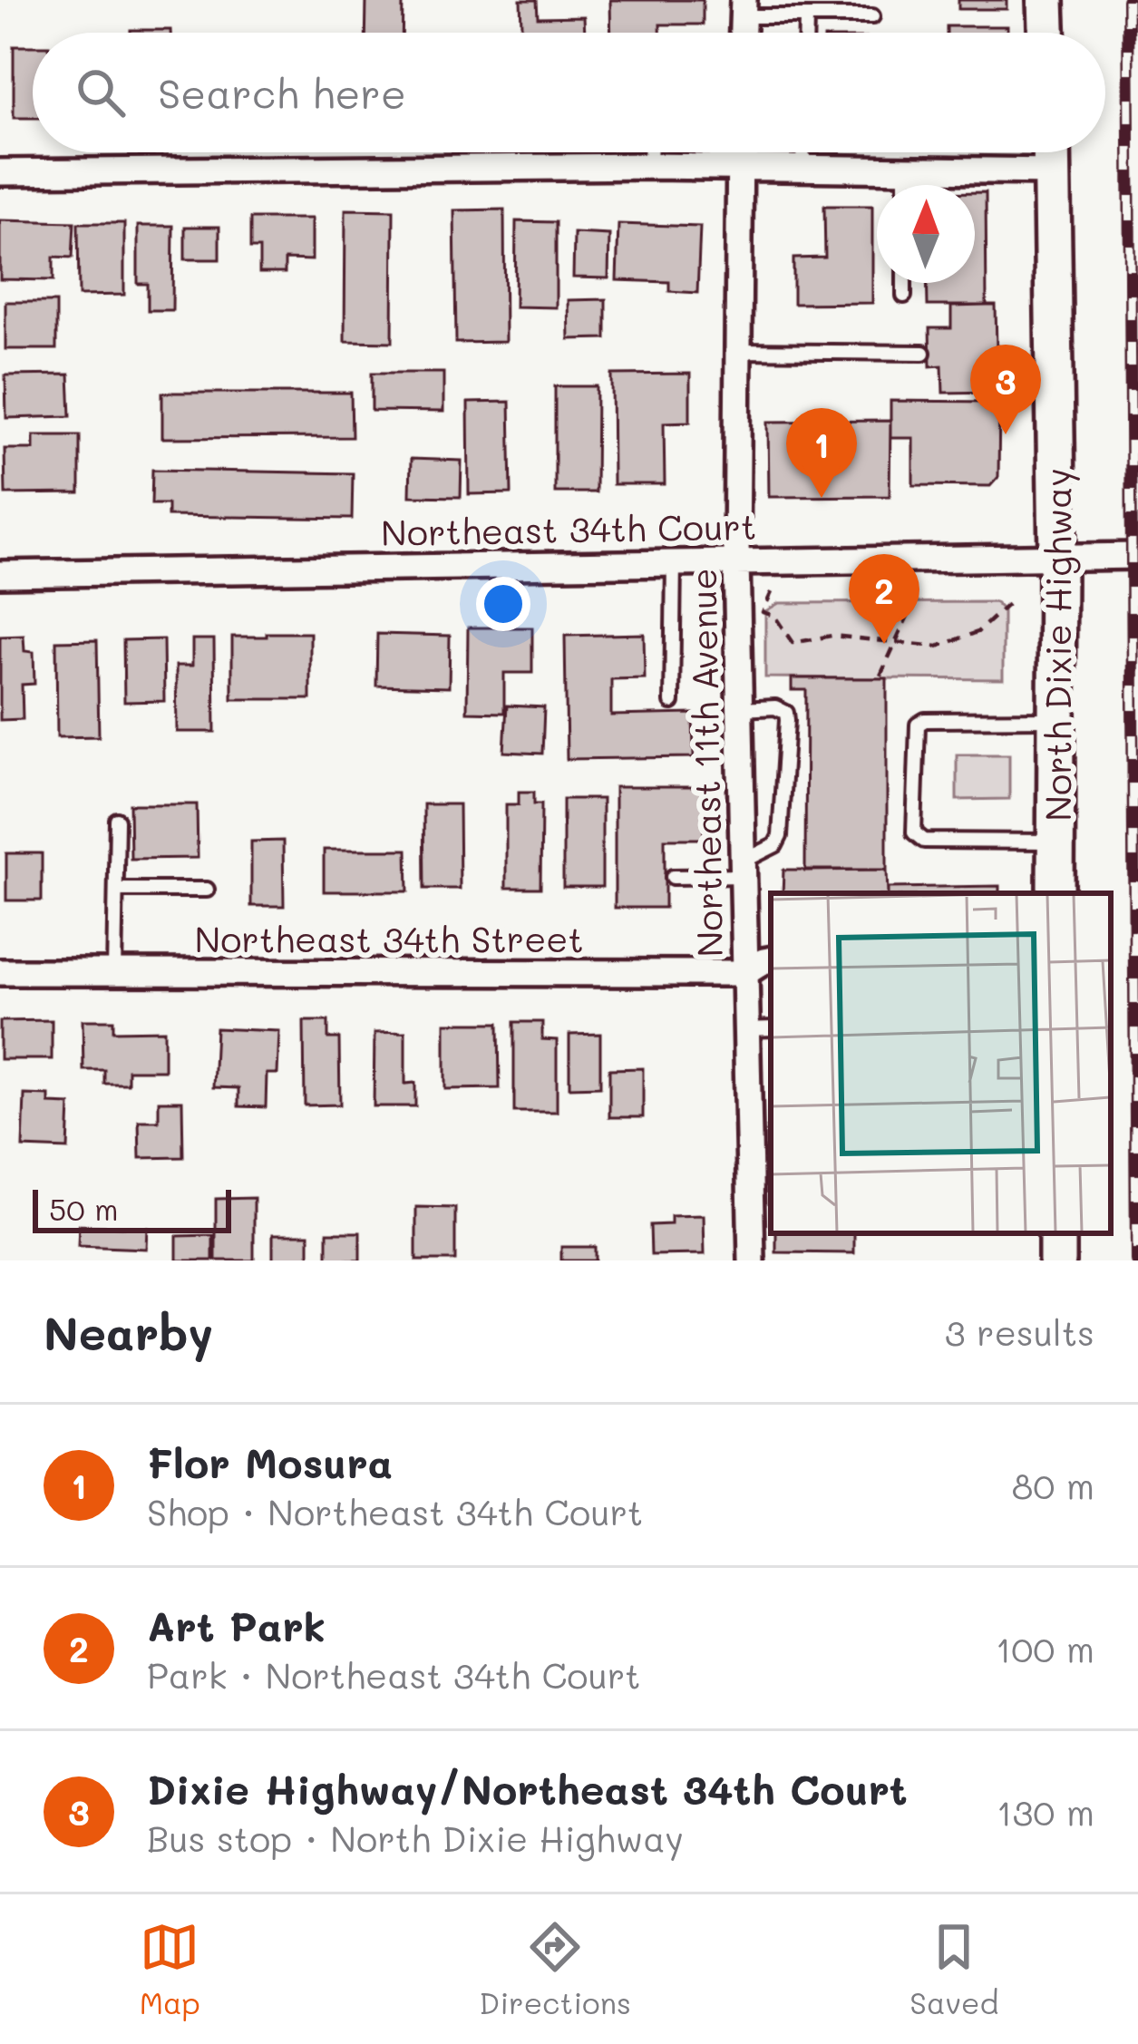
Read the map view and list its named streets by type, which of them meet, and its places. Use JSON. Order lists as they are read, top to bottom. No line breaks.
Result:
{"streets":{"main road":["North Dixie Highway"],"street":["Northeast 34th Court","Northeast 11th Avenue","Northeast 34th Street"]},"crossings":[["Northeast 34th Court","North Dixie Highway"],["Northeast 34th Court","Northeast 11th Avenue"],["Northeast 11th Avenue","Northeast 34th Street"]],"scale_bar":"50 m","north":"top","page":{"search":"Search here","pins":["3","1","2"],"scale":"50 m","heading":["Nearby","3 results"],"list":[{"mark":"1","name":"Flor Mosura","note":"Shop · Northeast 34th Court","value":"80 m"},{"mark":"2","name":"Art Park","note":"Park · Northeast 34th Court","value":"100 m"},{"mark":"3","name":"Dixie Highway/Northeast 34th Court","note":"Bus stop · North Dixie Highway","value":"130 m"}],"nav":["Map","Directions","Saved"]}}
